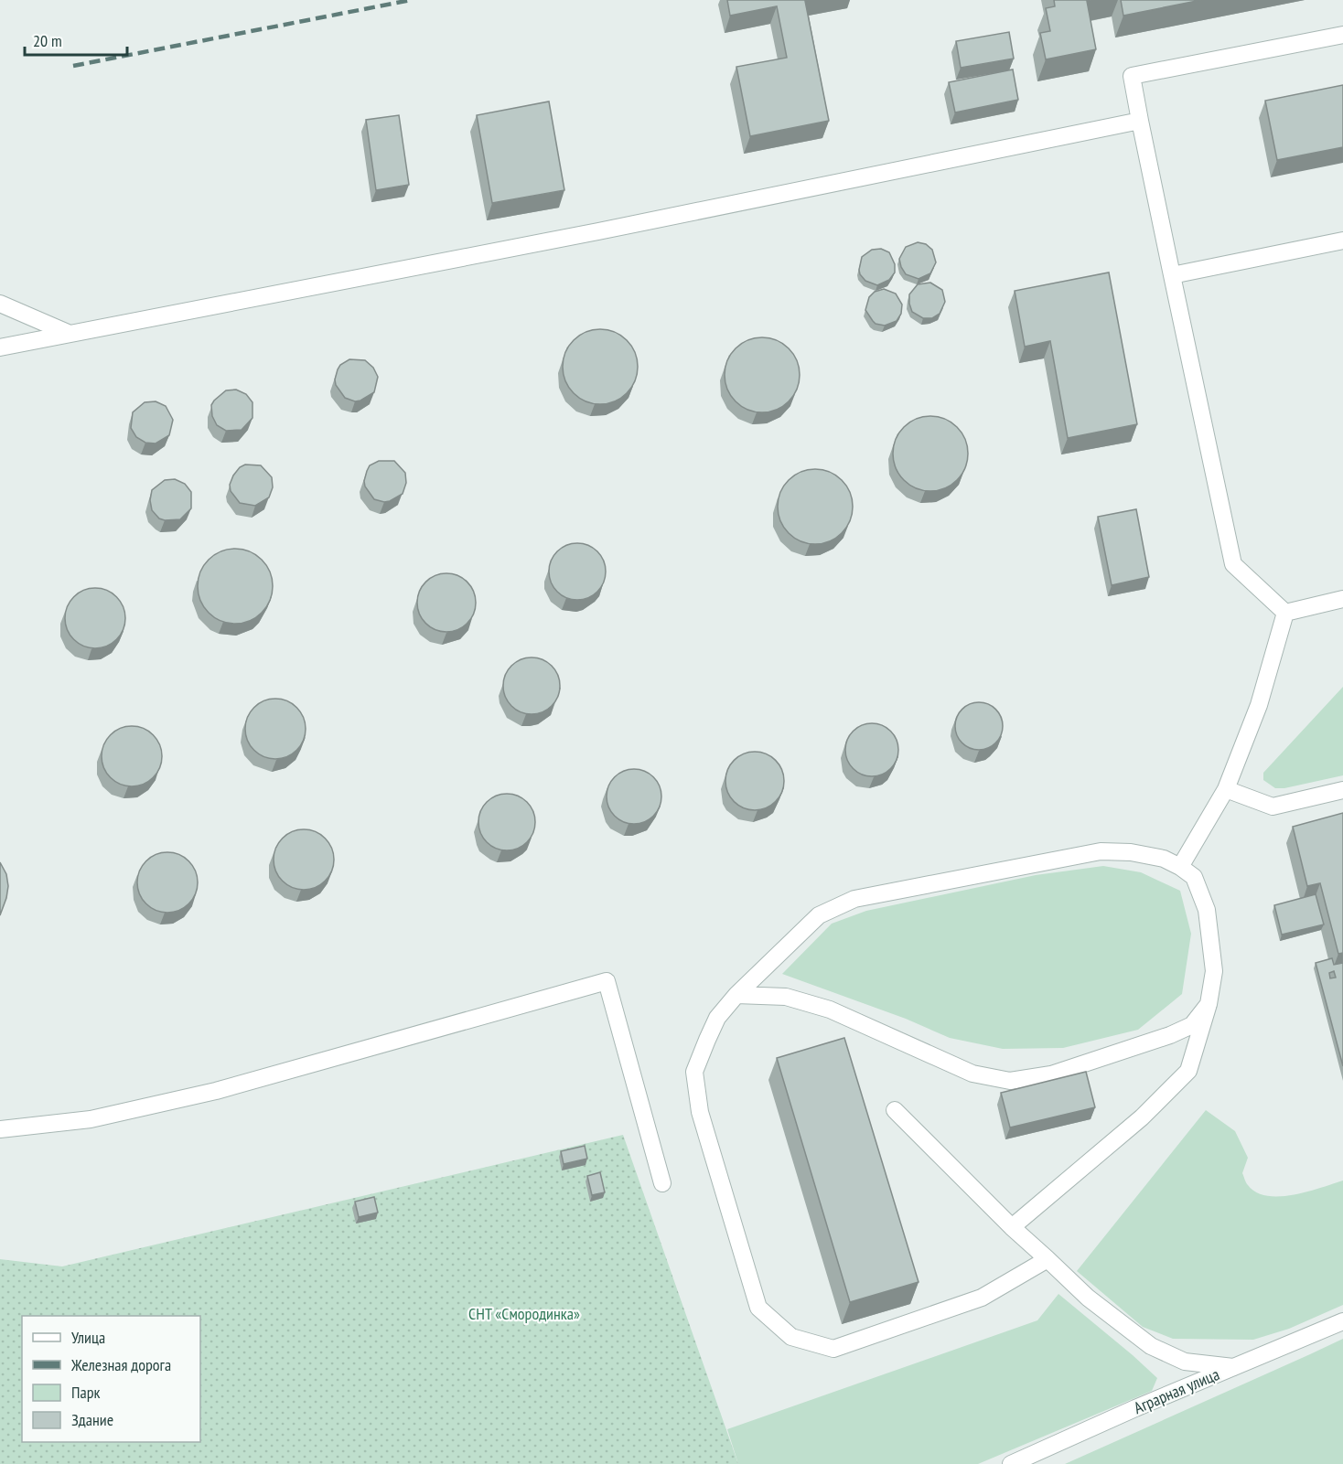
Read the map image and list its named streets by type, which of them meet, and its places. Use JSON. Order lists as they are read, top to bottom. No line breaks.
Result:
{"streets":{"street":["Аграрная улица"]},"parks":["СНТ «Смородинка»"],"legend":["Улица","Железная дорога","Парк","Здание"],"scale_bar":"20 m"}
